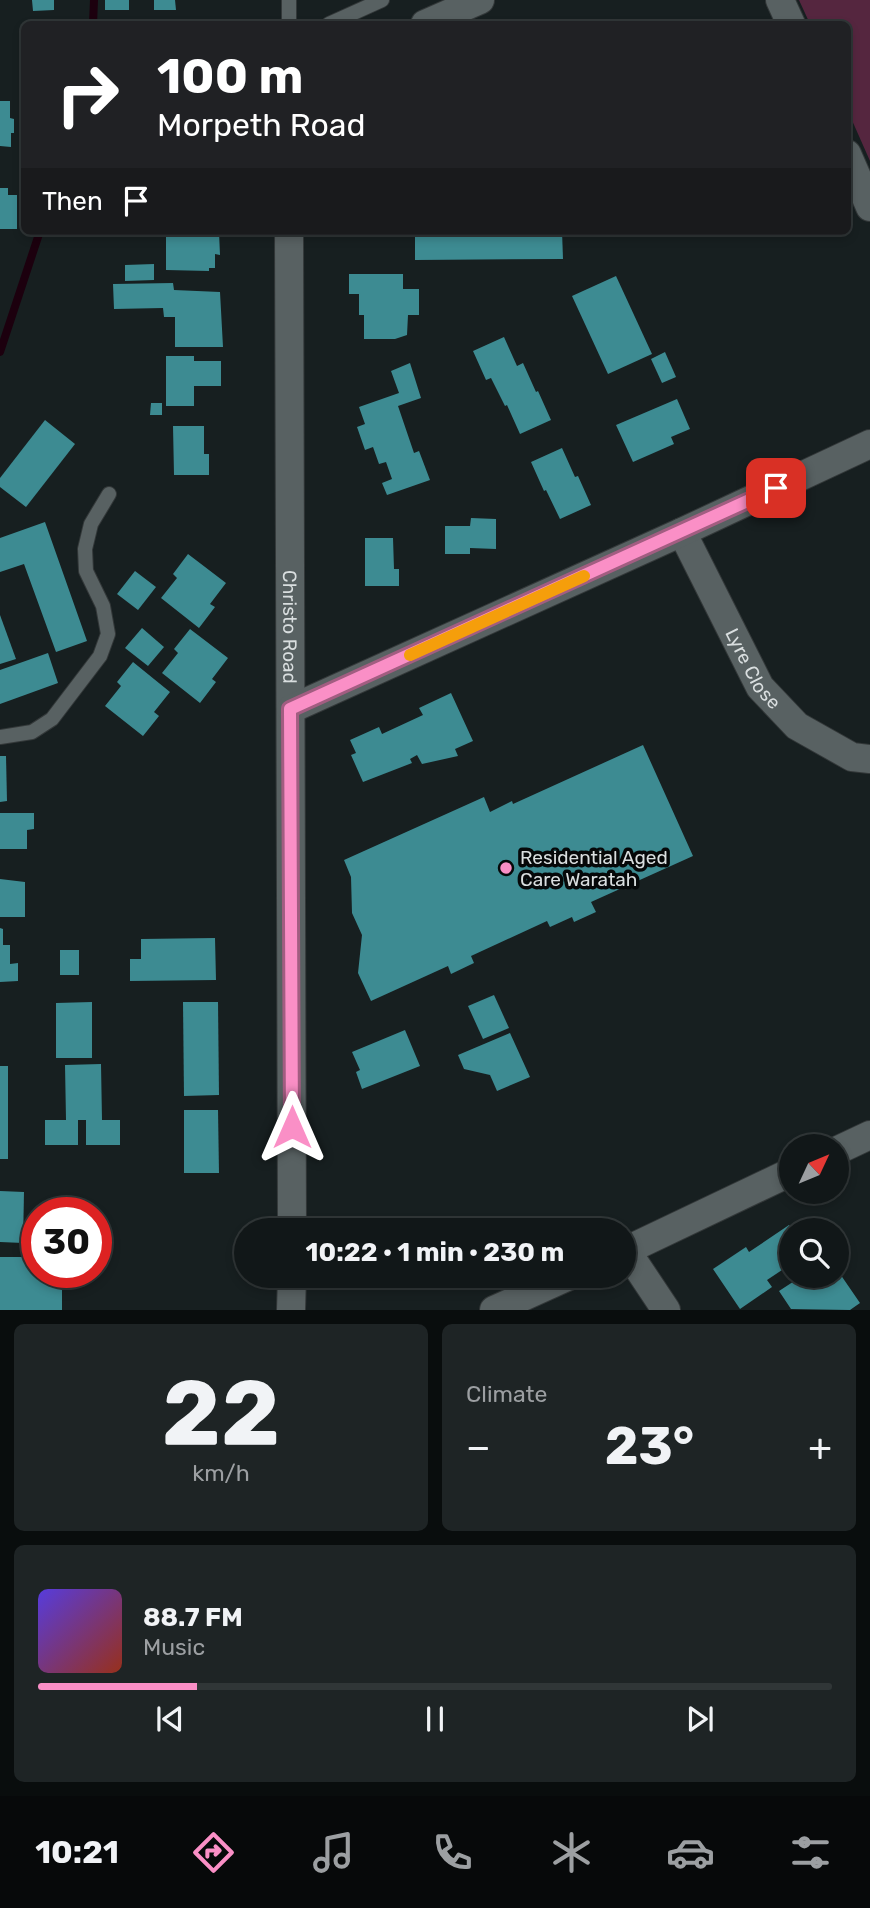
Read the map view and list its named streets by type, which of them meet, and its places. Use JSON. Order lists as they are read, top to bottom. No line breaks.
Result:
{"streets":{"street":["Christo Road","Lyre Close"]},"places":["Residential Aged Care Waratah"],"north":"top right","page":{"turn":["100 m","Morpeth Road"],"then":"Then","limit":"30","trip":"10:22 · 1 min · 230 m","tile":[["22","km/h"],"Climate"],"heat":["−","23°","+"],"song":["88.7 FM","Music"],"tabs":"10:21"}}
